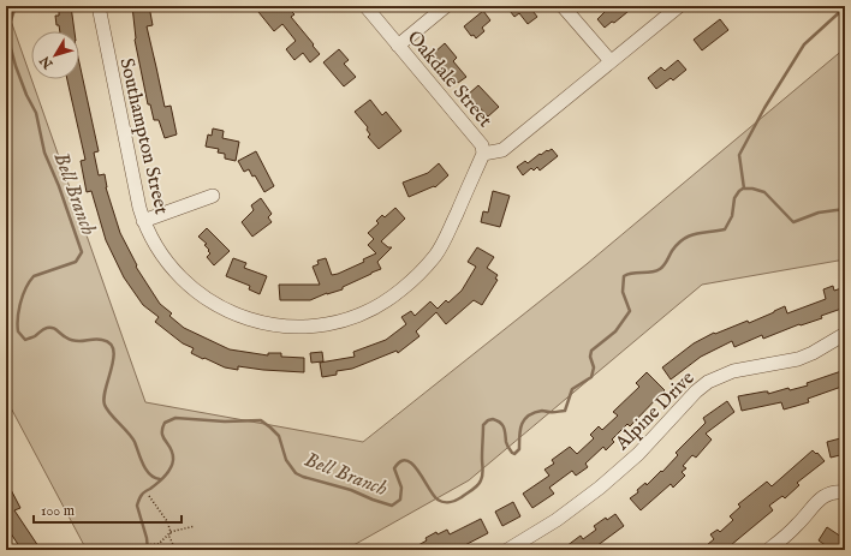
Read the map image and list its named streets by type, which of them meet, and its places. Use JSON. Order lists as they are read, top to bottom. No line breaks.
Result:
{"streets":{"street":["Oakdale Street","Southampton Street","Alpine Drive"]},"crossings":[["Oakdale Street","Southampton Street"]],"water":["Bell Branch"],"scale_bar":"100 m","north":"bottom left"}
